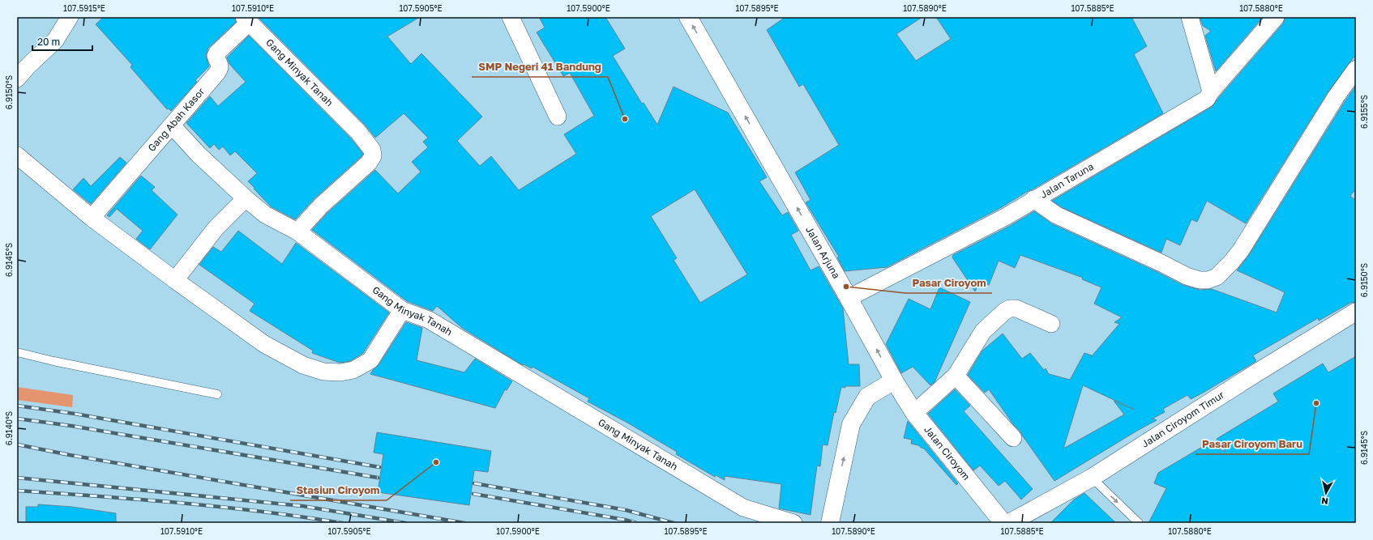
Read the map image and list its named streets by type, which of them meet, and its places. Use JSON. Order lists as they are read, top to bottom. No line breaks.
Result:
{"streets":{"main road":["Jalan Arjuna","Jalan Ciroyom Timur","Jalan Ciroyom"],"street":["Gang Minyak Tanah","Gang Abah Kasor","Jalan Taruna"]},"crossings":[["Gang Minyak Tanah","Gang Abah Kasor"],["Jalan Taruna","Jalan Arjuna"],["Jalan Arjuna","Jalan Ciroyom"]],"one_way":["Jalan Arjuna"],"places":["SMP Negeri 41 Bandung","Pasar Ciroyom","Pasar Ciroyom Baru","Stasiun Ciroyom"],"scale_bar":"20 m","north":"bottom","coordinates":["107.5915°E","107.5910°E","107.5905°E","107.5900°E","107.5895°E","107.5890°E","107.5885°E","107.5880°E","6.9150°S","6.9155°S","6.9145°S","6.9140°S"]}
